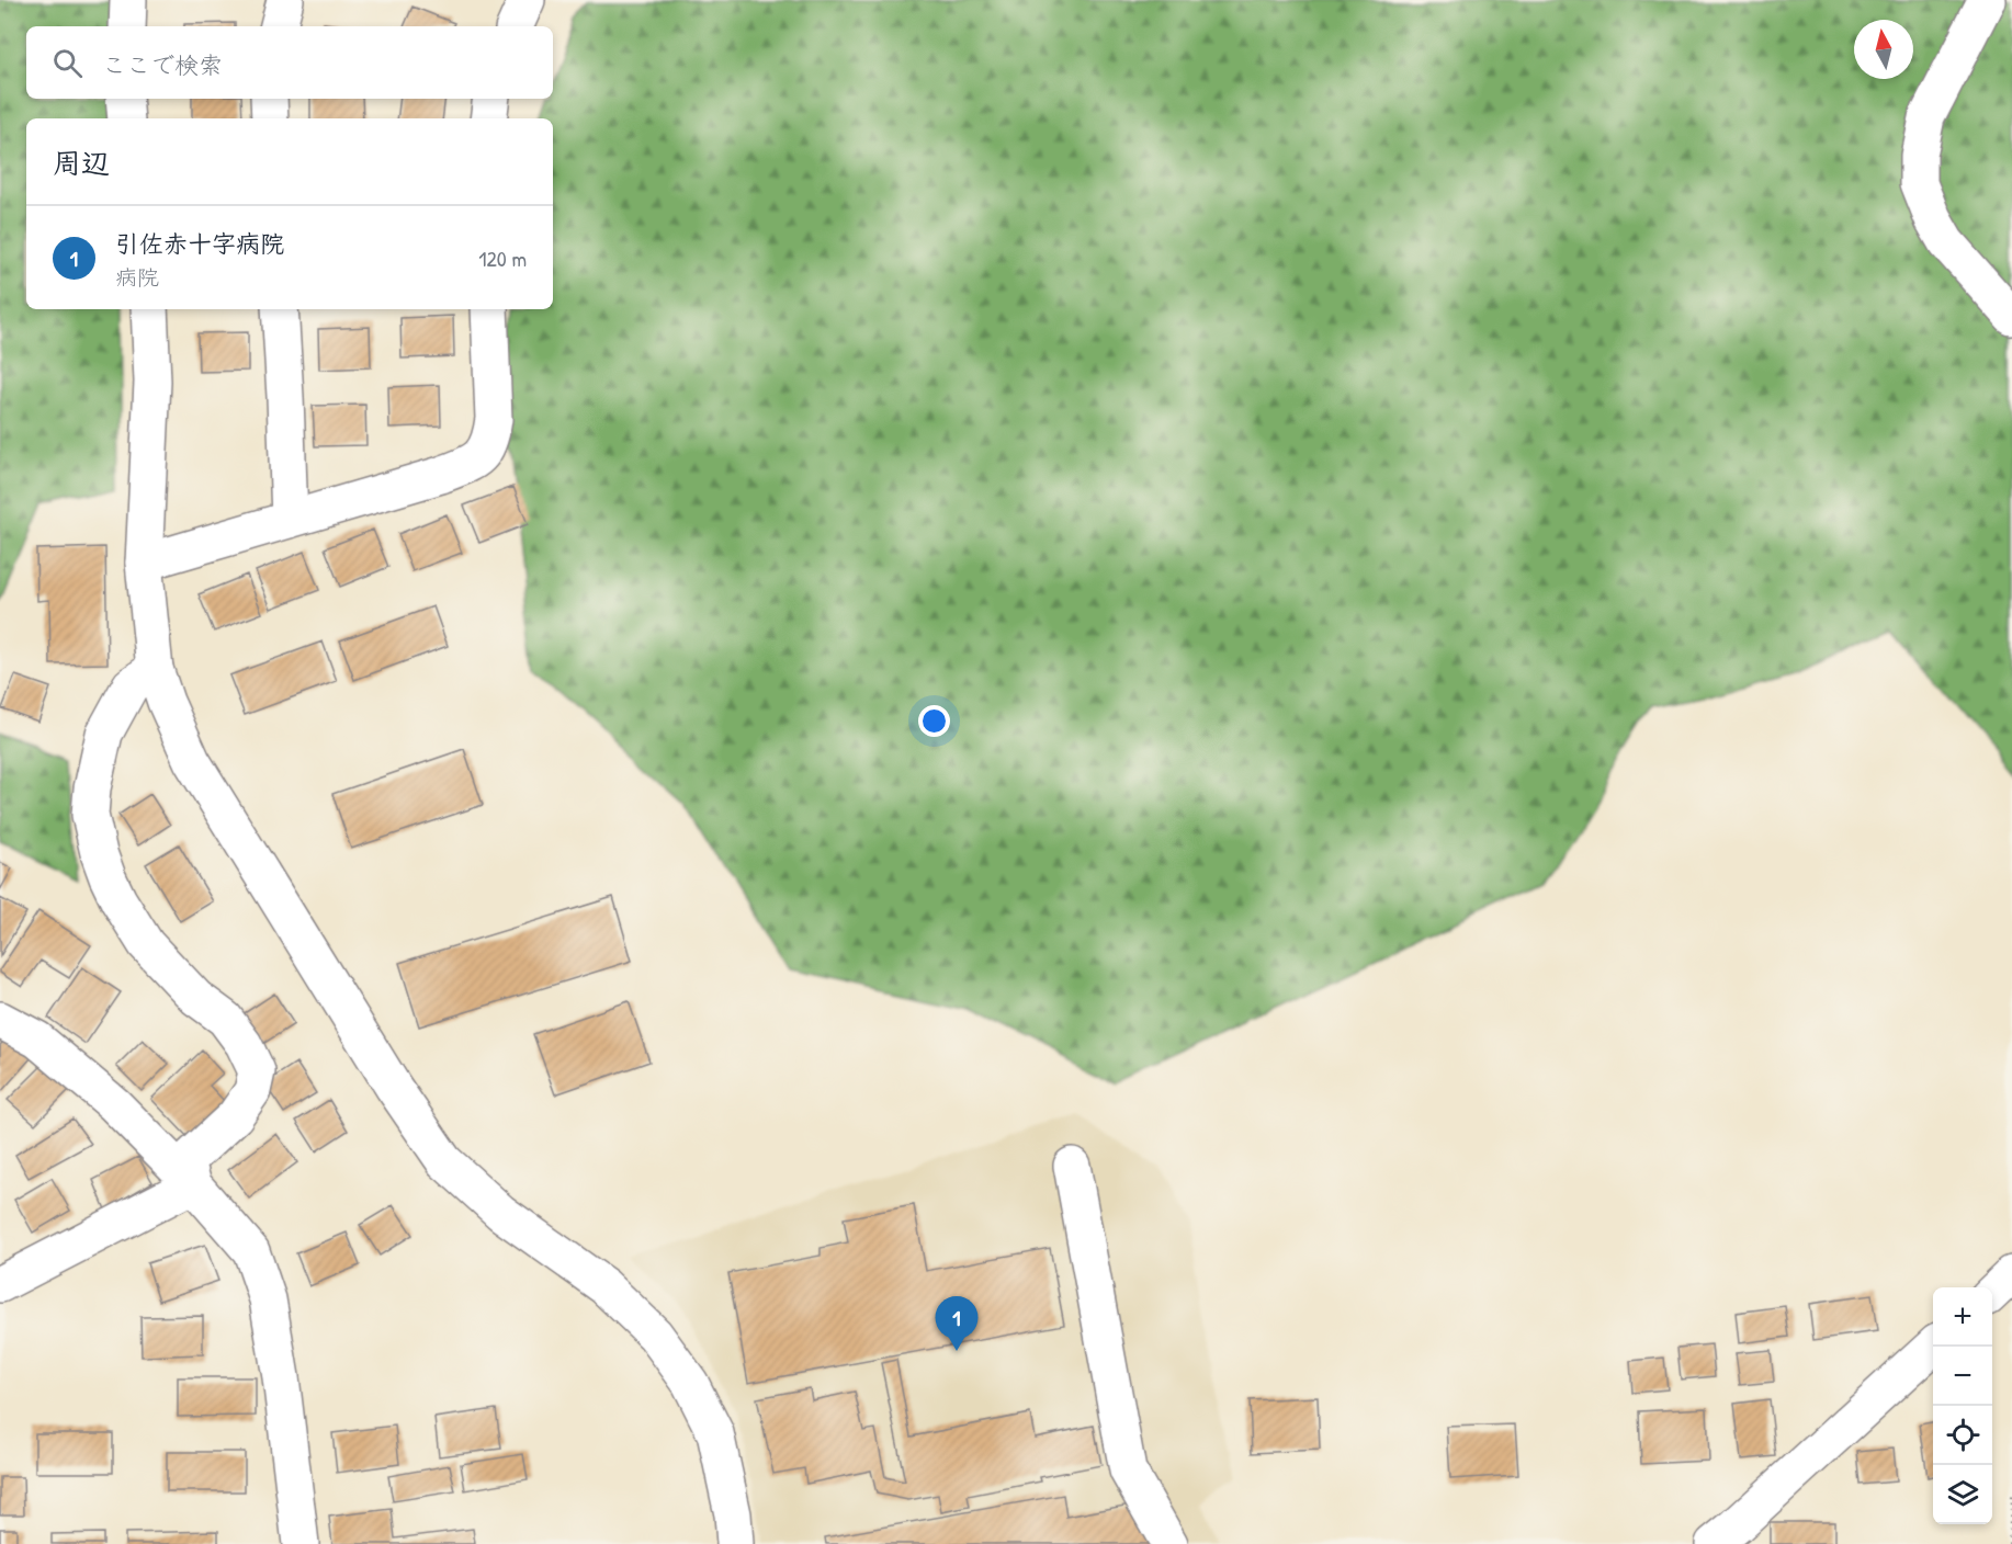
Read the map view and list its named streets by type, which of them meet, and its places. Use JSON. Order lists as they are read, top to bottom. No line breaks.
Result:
{"north":"top","page":{"search":"ここで検索","heading":"周辺","list":[{"mark":"1","name":"引佐赤十字病院","note":"病院","value":"120 m"}],"map_buttons":["+","−"],"pins":"1"}}
